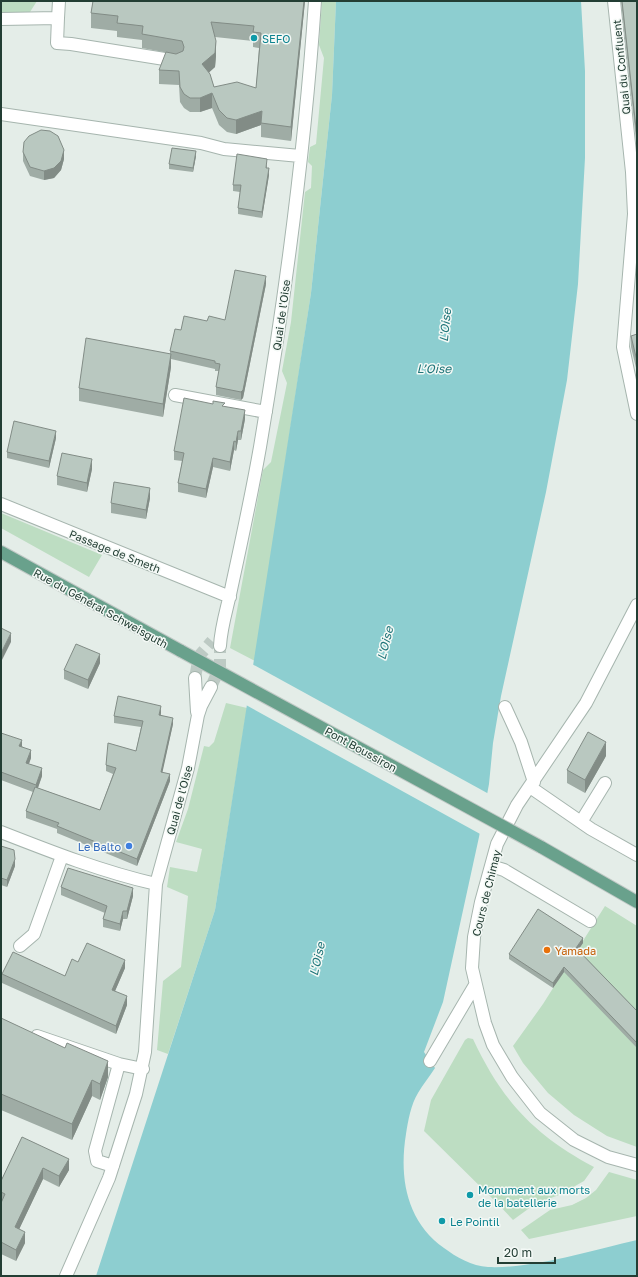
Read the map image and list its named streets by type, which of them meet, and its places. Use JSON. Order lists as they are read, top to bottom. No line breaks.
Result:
{"streets":{"main road":["Rue du Général Schweisguth","Pont Boussiron"],"street":["Quai du Confluent","Quai de l'Oise","Passage de Smeth","Cours de Chimay"]},"crossings":[["Quai de l'Oise","Passage de Smeth"],["Rue du Général Schweisguth","Pont Boussiron"]],"water":["L'Oise","L’Oise"],"places":["SEFO","Le Balto","Yamada","Monument aux morts de la batellerie","Le Pointil"],"scale_bar":"20 m"}
